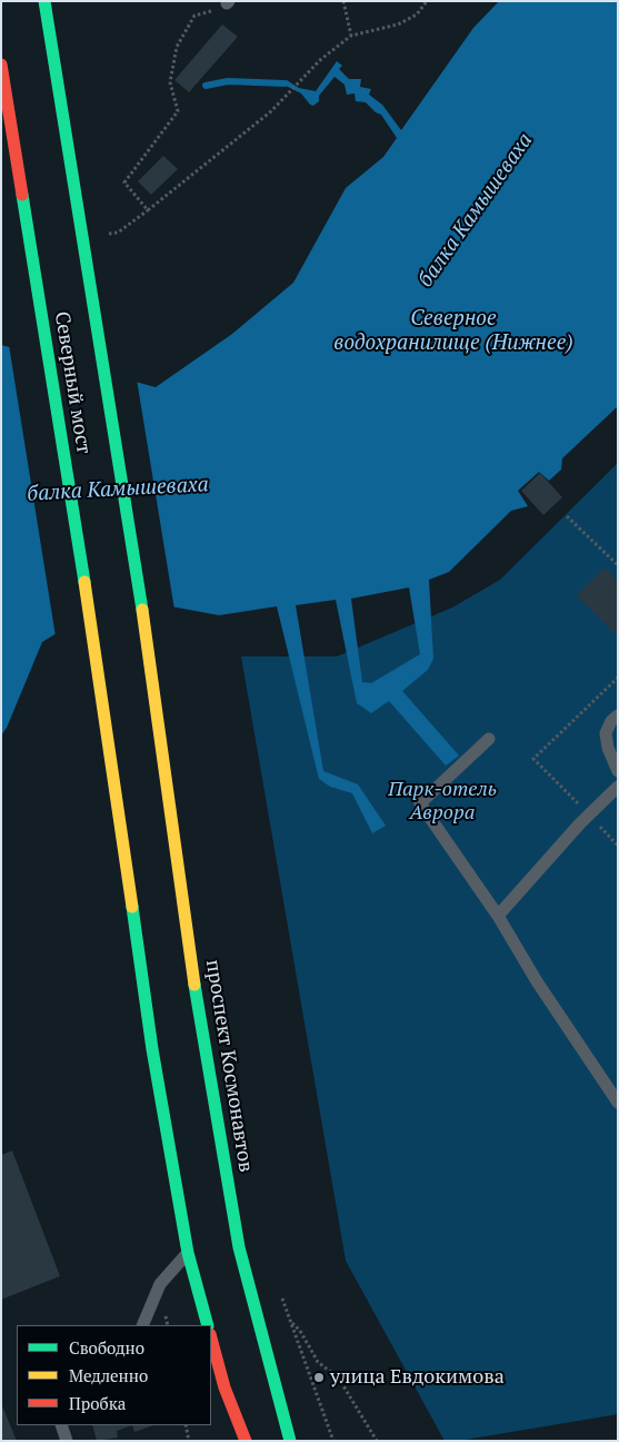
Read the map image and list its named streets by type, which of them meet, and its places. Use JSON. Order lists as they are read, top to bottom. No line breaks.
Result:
{"streets":{"main road":["Северный мост","проспект Космонавтов"]},"crossings":[["Северный мост","проспект Космонавтов"]],"water":["балка Камышеваха","Северное водохранилище (Нижнее)"],"parks":["Парк-отель Аврора"],"places":["улица Евдокимова"],"legend":["Свободно","Медленно","Пробка"]}
